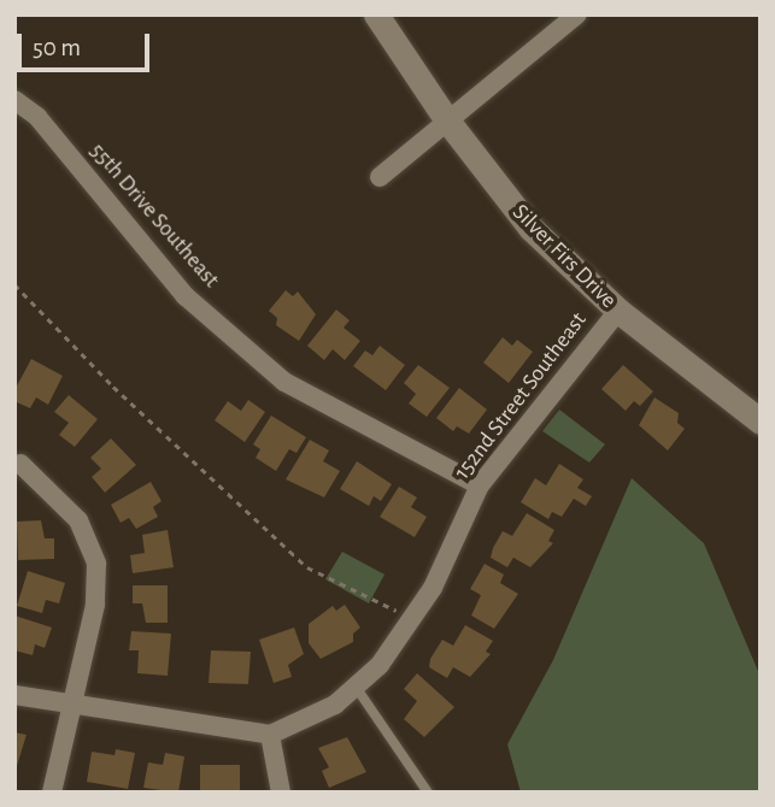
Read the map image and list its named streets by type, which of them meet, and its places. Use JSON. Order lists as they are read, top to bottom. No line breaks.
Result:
{"streets":{"street":["55th Drive Southeast","Silver Firs Drive","152nd Street Southeast"]},"crossings":[["55th Drive Southeast","152nd Street Southeast"],["Silver Firs Drive","152nd Street Southeast"]],"scale_bar":"50 m"}
